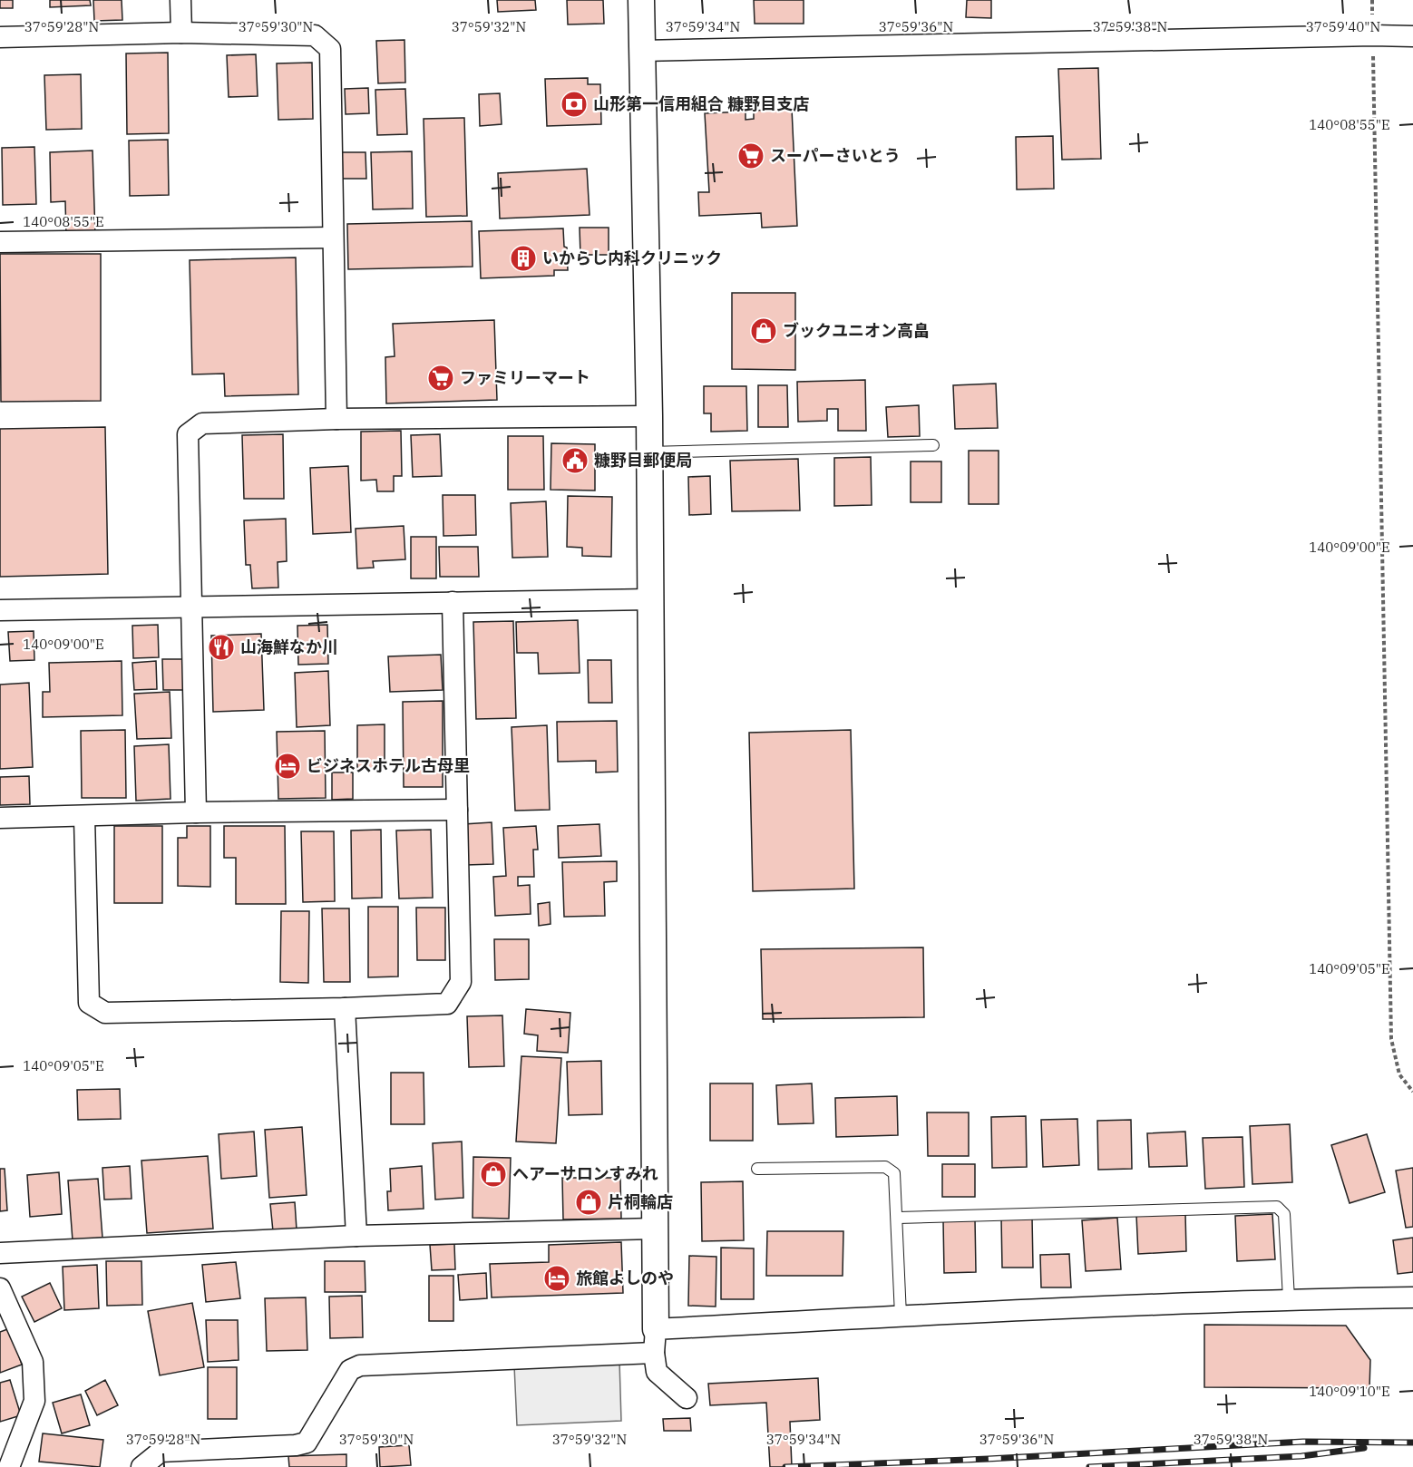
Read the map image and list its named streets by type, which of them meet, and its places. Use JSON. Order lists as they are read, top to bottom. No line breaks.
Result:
{"places":{"bank":["山形第一信用組合 糠野目支店"],"supermarket":["スーパーさいとう","ファミリーマート"],"building":["いからし内科クリニック"],"shop":["ブックユニオン高畠","ヘアーサロンすみれ","片桐輪店"],"public building":["糠野目郵便局"],"restaurant":["山海鮮なか川"],"hotel":["ビジネスホテル古母里","旅館よしのや"]},"coordinates":["37°59'28\"N","37°59'30\"N","37°59'32\"N","37°59'34\"N","37°59'36\"N","37°59'38\"N","37°59'40\"N","140°08'55\"E","140°09'00\"E","140°09'05\"E","140°09'10\"E"]}
